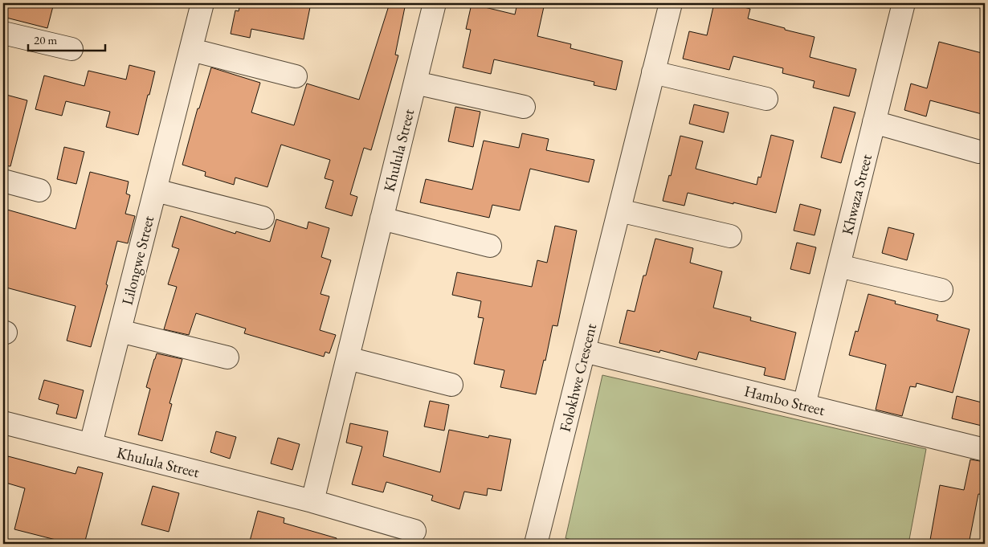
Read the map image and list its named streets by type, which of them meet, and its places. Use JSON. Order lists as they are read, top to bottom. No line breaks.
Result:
{"streets":{"street":["Khulula Street","Khwaza Street","Lilongwe Street","Folokhwe Crescent","Hambo Street"]},"crossings":[["Khulula Street","Lilongwe Street"],["Khwaza Street","Hambo Street"],["Folokhwe Crescent","Hambo Street"]],"scale_bar":"20 m"}
